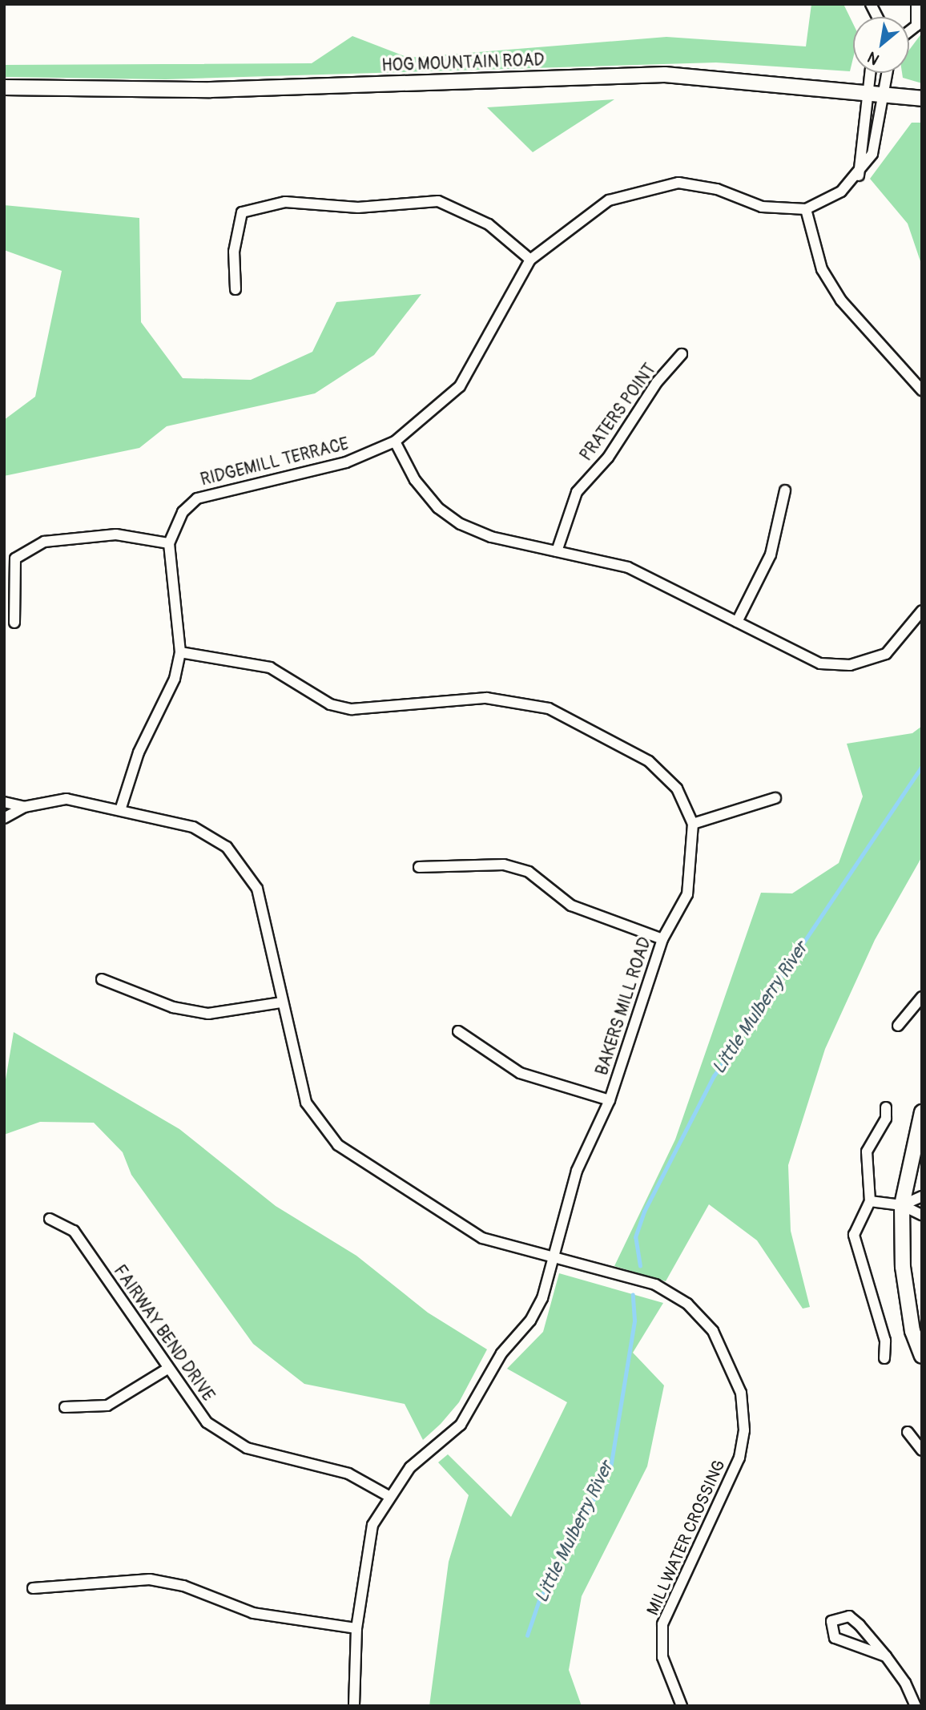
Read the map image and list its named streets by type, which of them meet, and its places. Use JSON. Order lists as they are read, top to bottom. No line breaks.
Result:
{"streets":{"street":["HOG MOUNTAIN ROAD","PRATERS POINT","RIDGEMILL TERRACE","BAKERS MILL ROAD","FAIRWAY BEND DRIVE","MILLWATER CROSSING"]},"crossings":[["HOG MOUNTAIN ROAD","RIDGEMILL TERRACE"],["RIDGEMILL TERRACE","BAKERS MILL ROAD"],["RIDGEMILL TERRACE","MILLWATER CROSSING"],["BAKERS MILL ROAD","FAIRWAY BEND DRIVE"],["BAKERS MILL ROAD","MILLWATER CROSSING"]],"water":["Little Mulberry River"],"north":"bottom left"}
